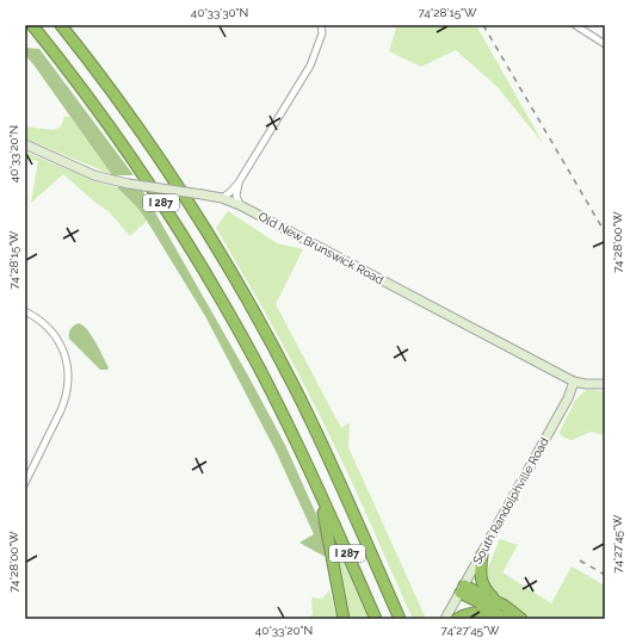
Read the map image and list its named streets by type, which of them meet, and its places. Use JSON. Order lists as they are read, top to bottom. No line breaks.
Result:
{"streets":{"highway":["I 287"],"main road":["Old New Brunswick Road","South Randolphville Road"]},"crossings":[["Old New Brunswick Road","South Randolphville Road"]],"coordinates":["40°33'30\"N","74°28'15\"W","40°33'20\"N","74°28'00\"W","74°27'45\"W"]}
